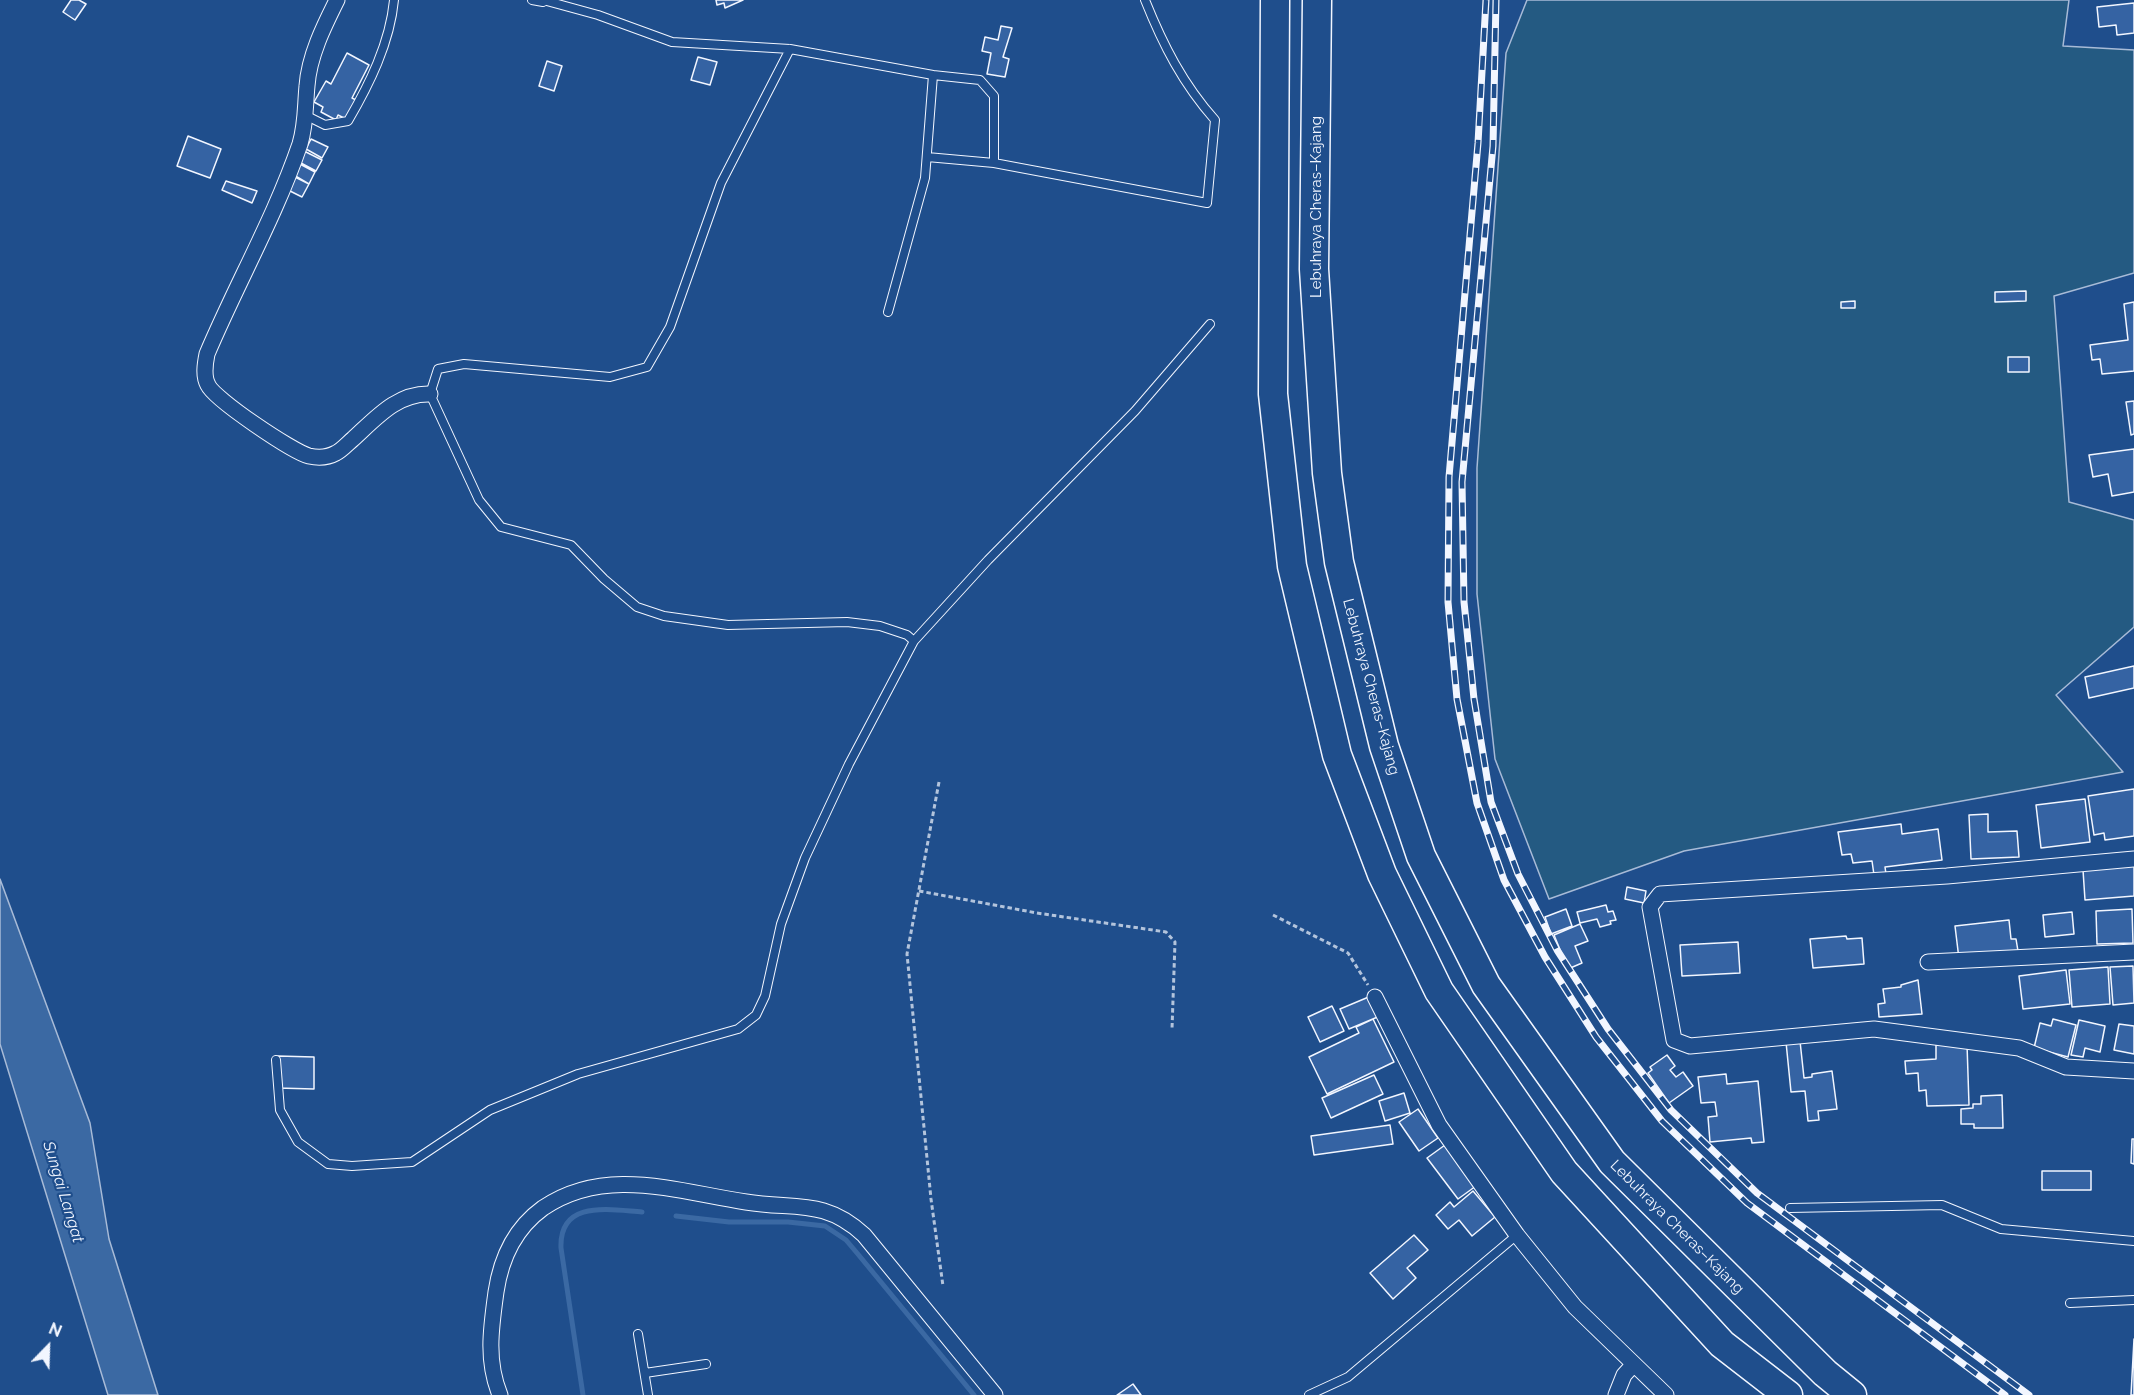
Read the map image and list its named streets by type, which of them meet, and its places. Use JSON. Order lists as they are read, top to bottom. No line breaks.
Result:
{"streets":{"highway":["Lebuhraya Cheras–Kajang"]},"water":["Sungai Langat"],"north":"top right"}
